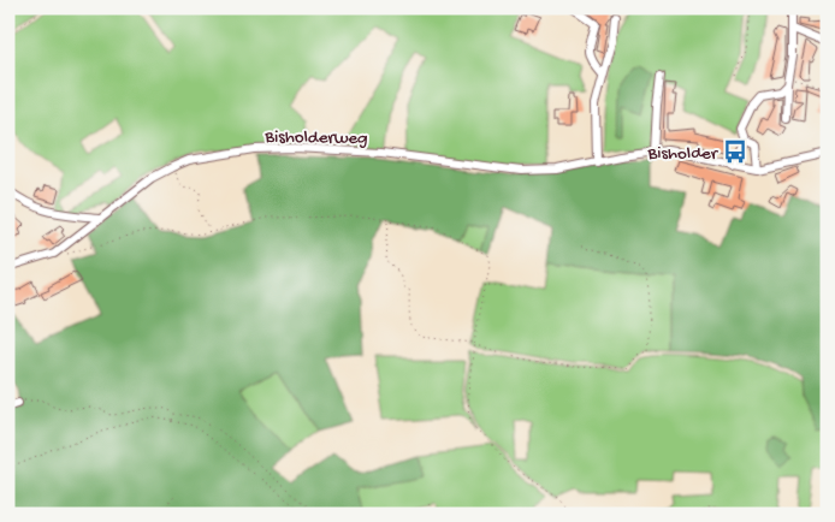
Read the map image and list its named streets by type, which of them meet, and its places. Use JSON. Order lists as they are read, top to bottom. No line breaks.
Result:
{"streets":{"street":["Bisholderweg"]},"places":{"bus stop":["Bisholder"]}}
